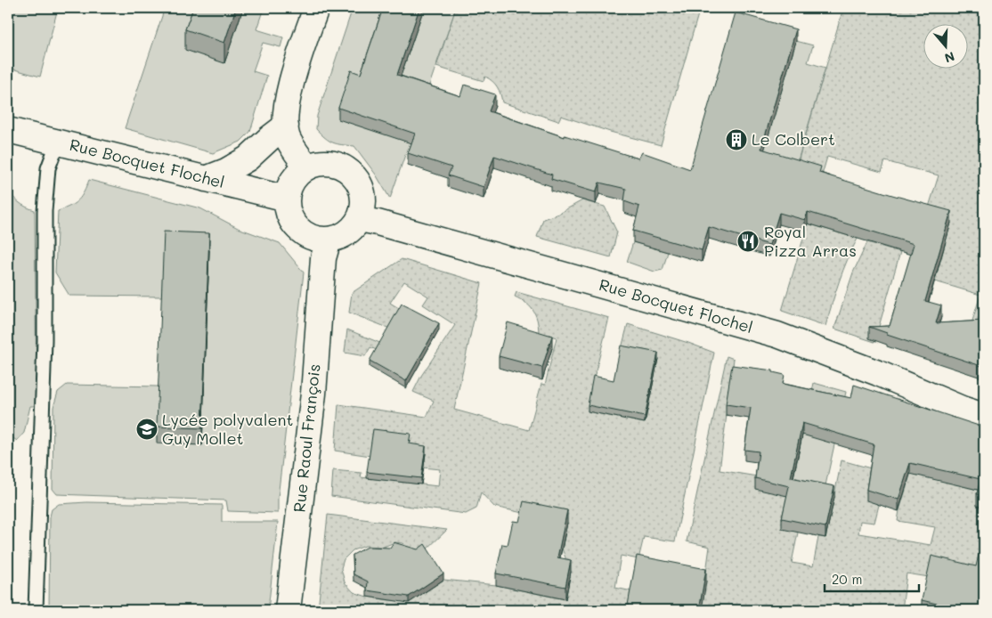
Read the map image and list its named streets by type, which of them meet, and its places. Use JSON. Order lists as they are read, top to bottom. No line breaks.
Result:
{"streets":{"street":["Rue Bocquet Flochel","Rue Raoul François"]},"crossings":[["Rue Bocquet Flochel","Rue Raoul François"]],"places":{"building":["Le Colbert"],"restaurant":["Royal Pizza Arras"],"school or university":["Lycée polyvalent Guy Mollet"]},"scale_bar":"20 m","north":"bottom"}
